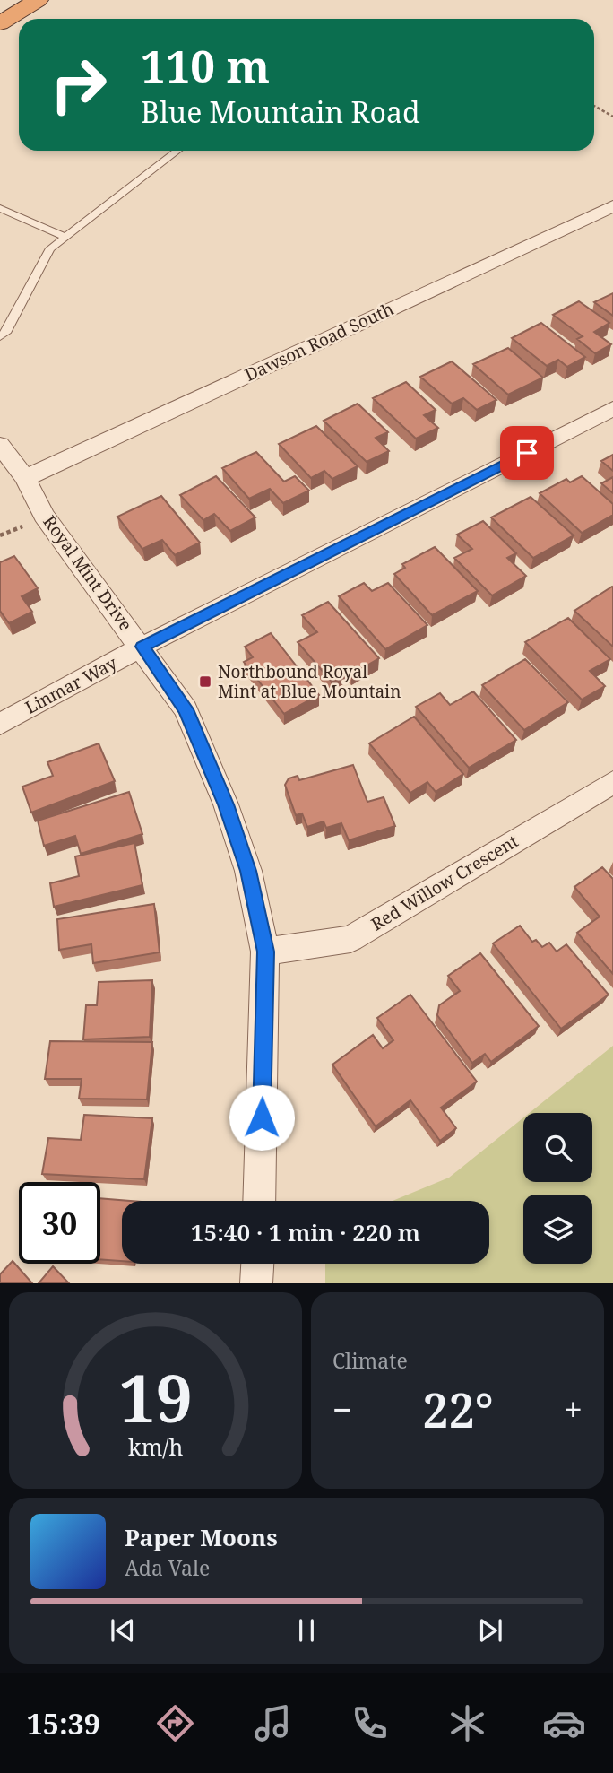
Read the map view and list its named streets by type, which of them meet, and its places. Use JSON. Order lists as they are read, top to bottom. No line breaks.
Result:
{"streets":{"street":["Dawson Road South","Royal Mint Drive","Linmar Way","Red Willow Crescent"]},"crossings":[["Dawson Road South","Royal Mint Drive"],["Royal Mint Drive","Linmar Way"],["Royal Mint Drive","Red Willow Crescent"]],"places":{"transit":["Northbound Royal Mint at Blue Mountain"]},"page":{"turn":["110 m","Blue Mountain Road"],"limit":"30","trip":"15:40 · 1 min · 220 m","tile":"Climate","heat":["−","22°","+"],"song":["Paper Moons","Ada Vale"],"tabs":"15:39","gauge":["19","km/h"]}}
